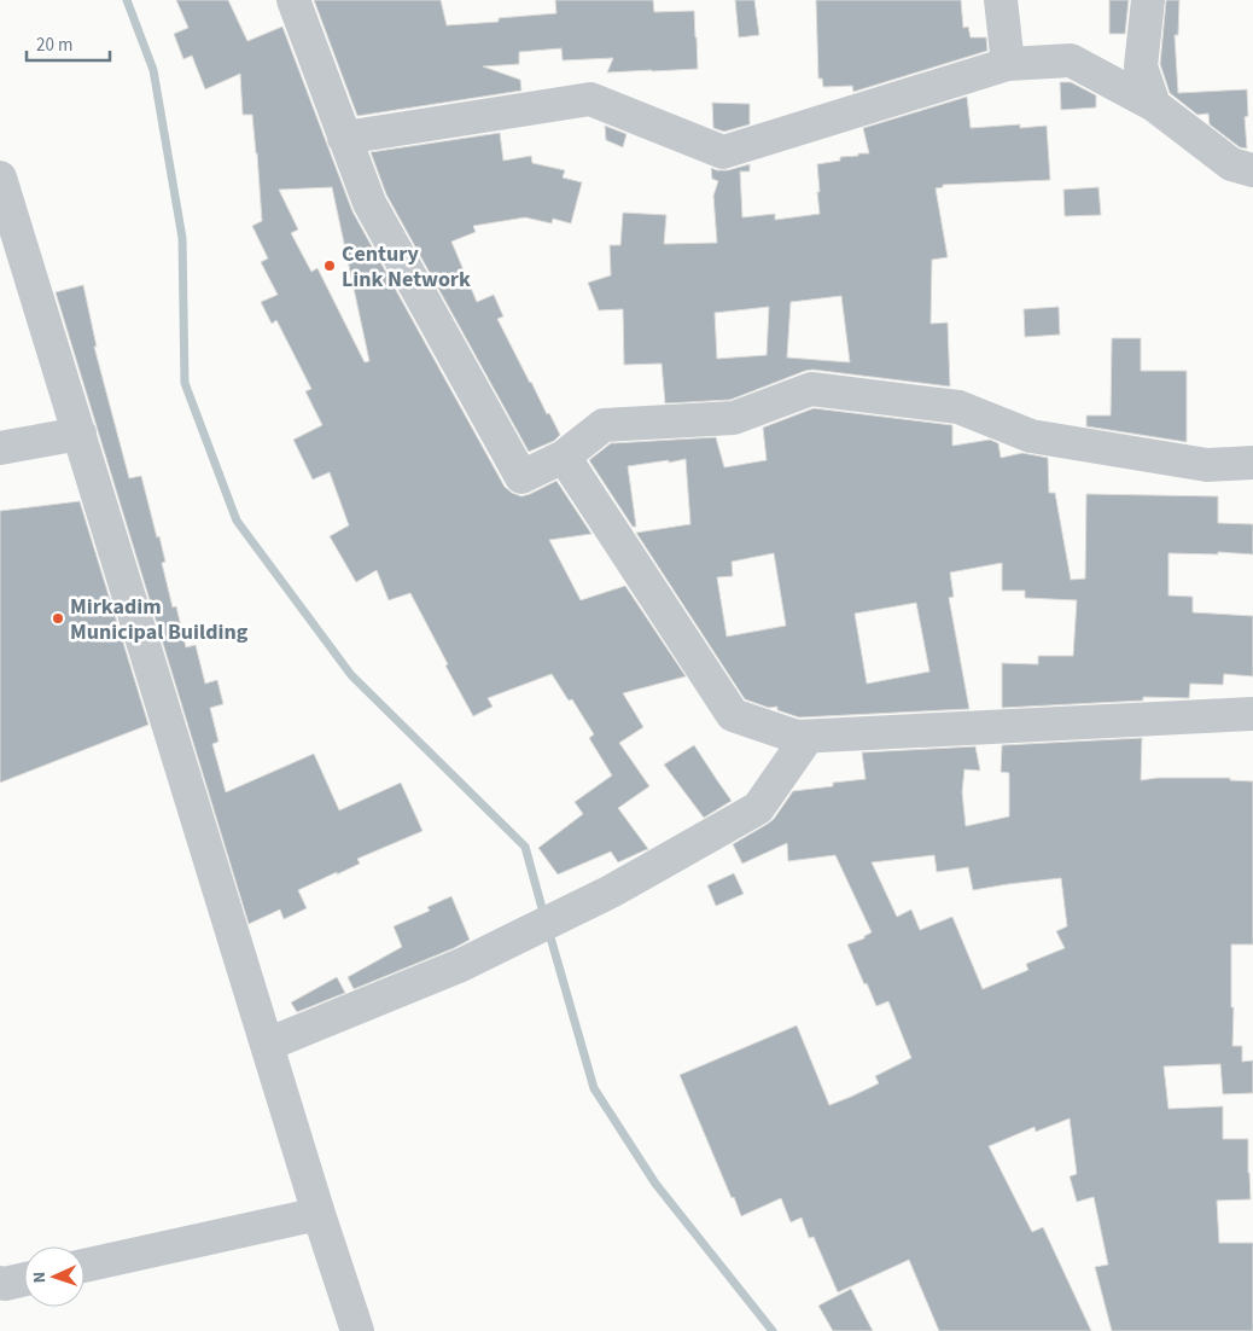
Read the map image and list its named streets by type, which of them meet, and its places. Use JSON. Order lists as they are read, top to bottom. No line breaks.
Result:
{"places":["Century Link Network","Mirkadim Municipal Building"],"scale_bar":"20 m","north":"left"}
